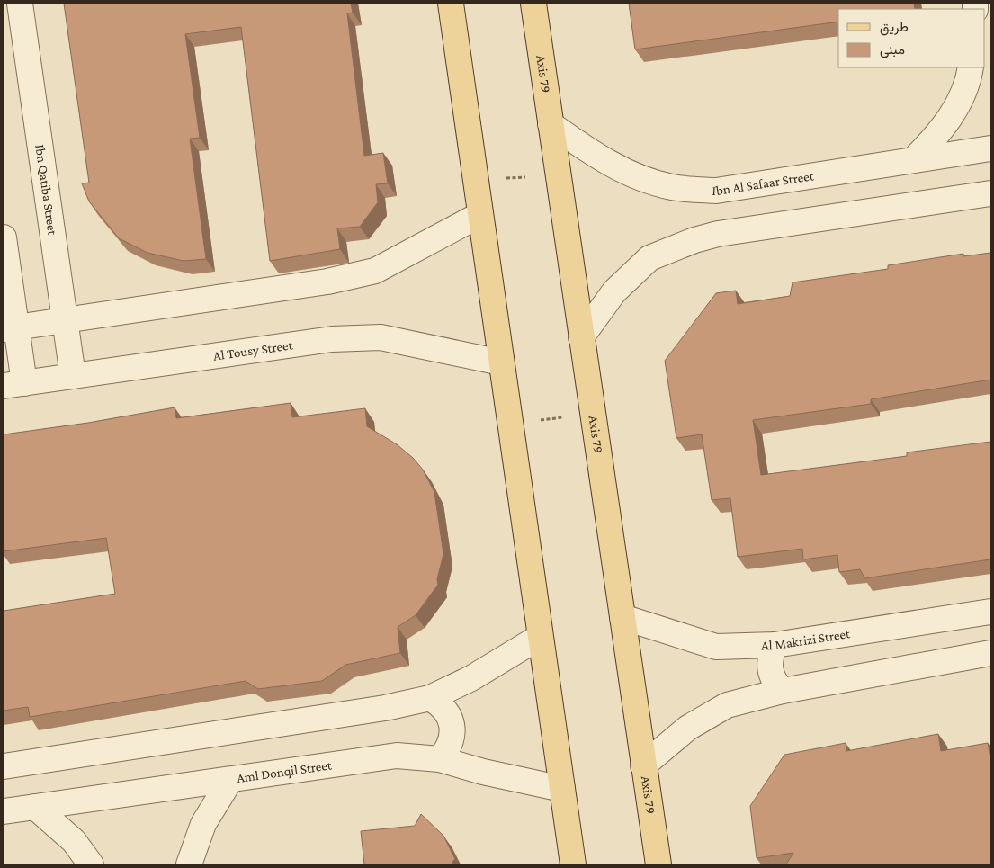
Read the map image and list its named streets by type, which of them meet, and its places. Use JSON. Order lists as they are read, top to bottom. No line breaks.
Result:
{"streets":{"main road":["Axis 79"],"street":["Ibn Al Safaar Street","Ibn Qatiba Street","Al Tousy Street","Al Makrizi Street","Aml Donqil Street"]},"crossings":[["Axis 79","Ibn Al Safaar Street"],["Axis 79","Al Makrizi Street"],["Ibn Qatiba Street","Al Tousy Street"]],"legend":["طريق","مبنى"]}
